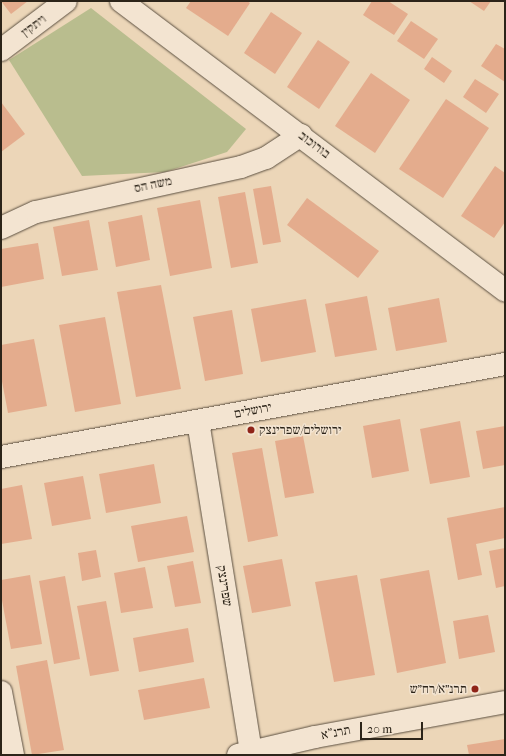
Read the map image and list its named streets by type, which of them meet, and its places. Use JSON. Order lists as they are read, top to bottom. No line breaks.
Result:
{"streets":{"street":["ויתקין","בורוכוב","משה הס","ירושלים","שפרינצק","תרנ\"א"]},"crossings":[["בורוכוב","משה הס"],["ירושלים","שפרינצק"],["שפרינצק","תרנ\"א"]],"places":["ירושלים/שפרינצק","תרנ״א/רח״ש"],"scale_bar":"20 m"}
